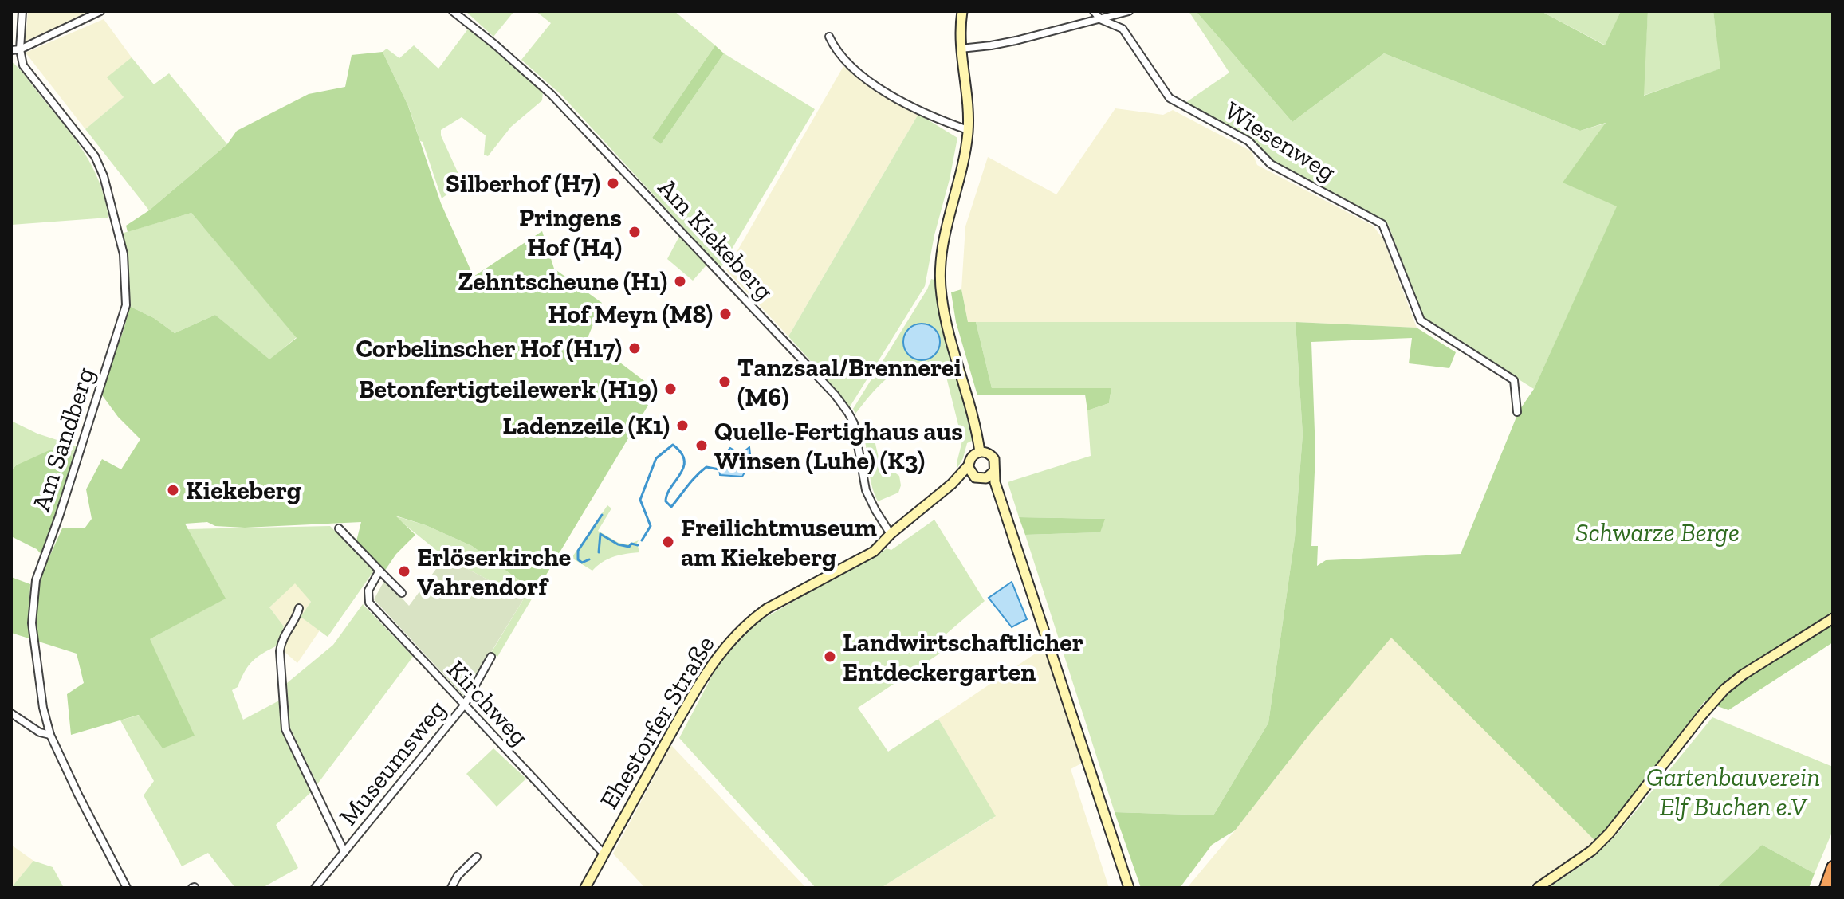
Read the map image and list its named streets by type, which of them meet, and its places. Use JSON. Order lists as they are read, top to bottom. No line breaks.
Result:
{"streets":{"main road":["Ehestorfer Straße"],"street":["Wiesenweg","Am Kiekeberg","Am Sandberg","Kirchweg","Museumsweg"]},"crossings":[["Am Kiekeberg","Ehestorfer Straße"],["Kirchweg","Ehestorfer Straße"],["Kirchweg","Museumsweg"]],"parks":["Schwarze Berge","Gartenbauverein Elf Buchen e.V"],"places":["Silberhof (H7)","Pringens Hof (H4)","Zehntscheune (H1)","Hof Meyn (M8)","Corbelinscher Hof (H17)","Tanzsaal/Brennerei (M6)","Betonfertigteilewerk (H19)","Ladenzeile (K1)","Quelle-Fertighaus aus Winsen (Luhe) (K3)","Kiekeberg","Freilichtmuseum am Kiekeberg","Erlöserkirche Vahrendorf","Landwirtschaftlicher Entdeckergarten"]}
